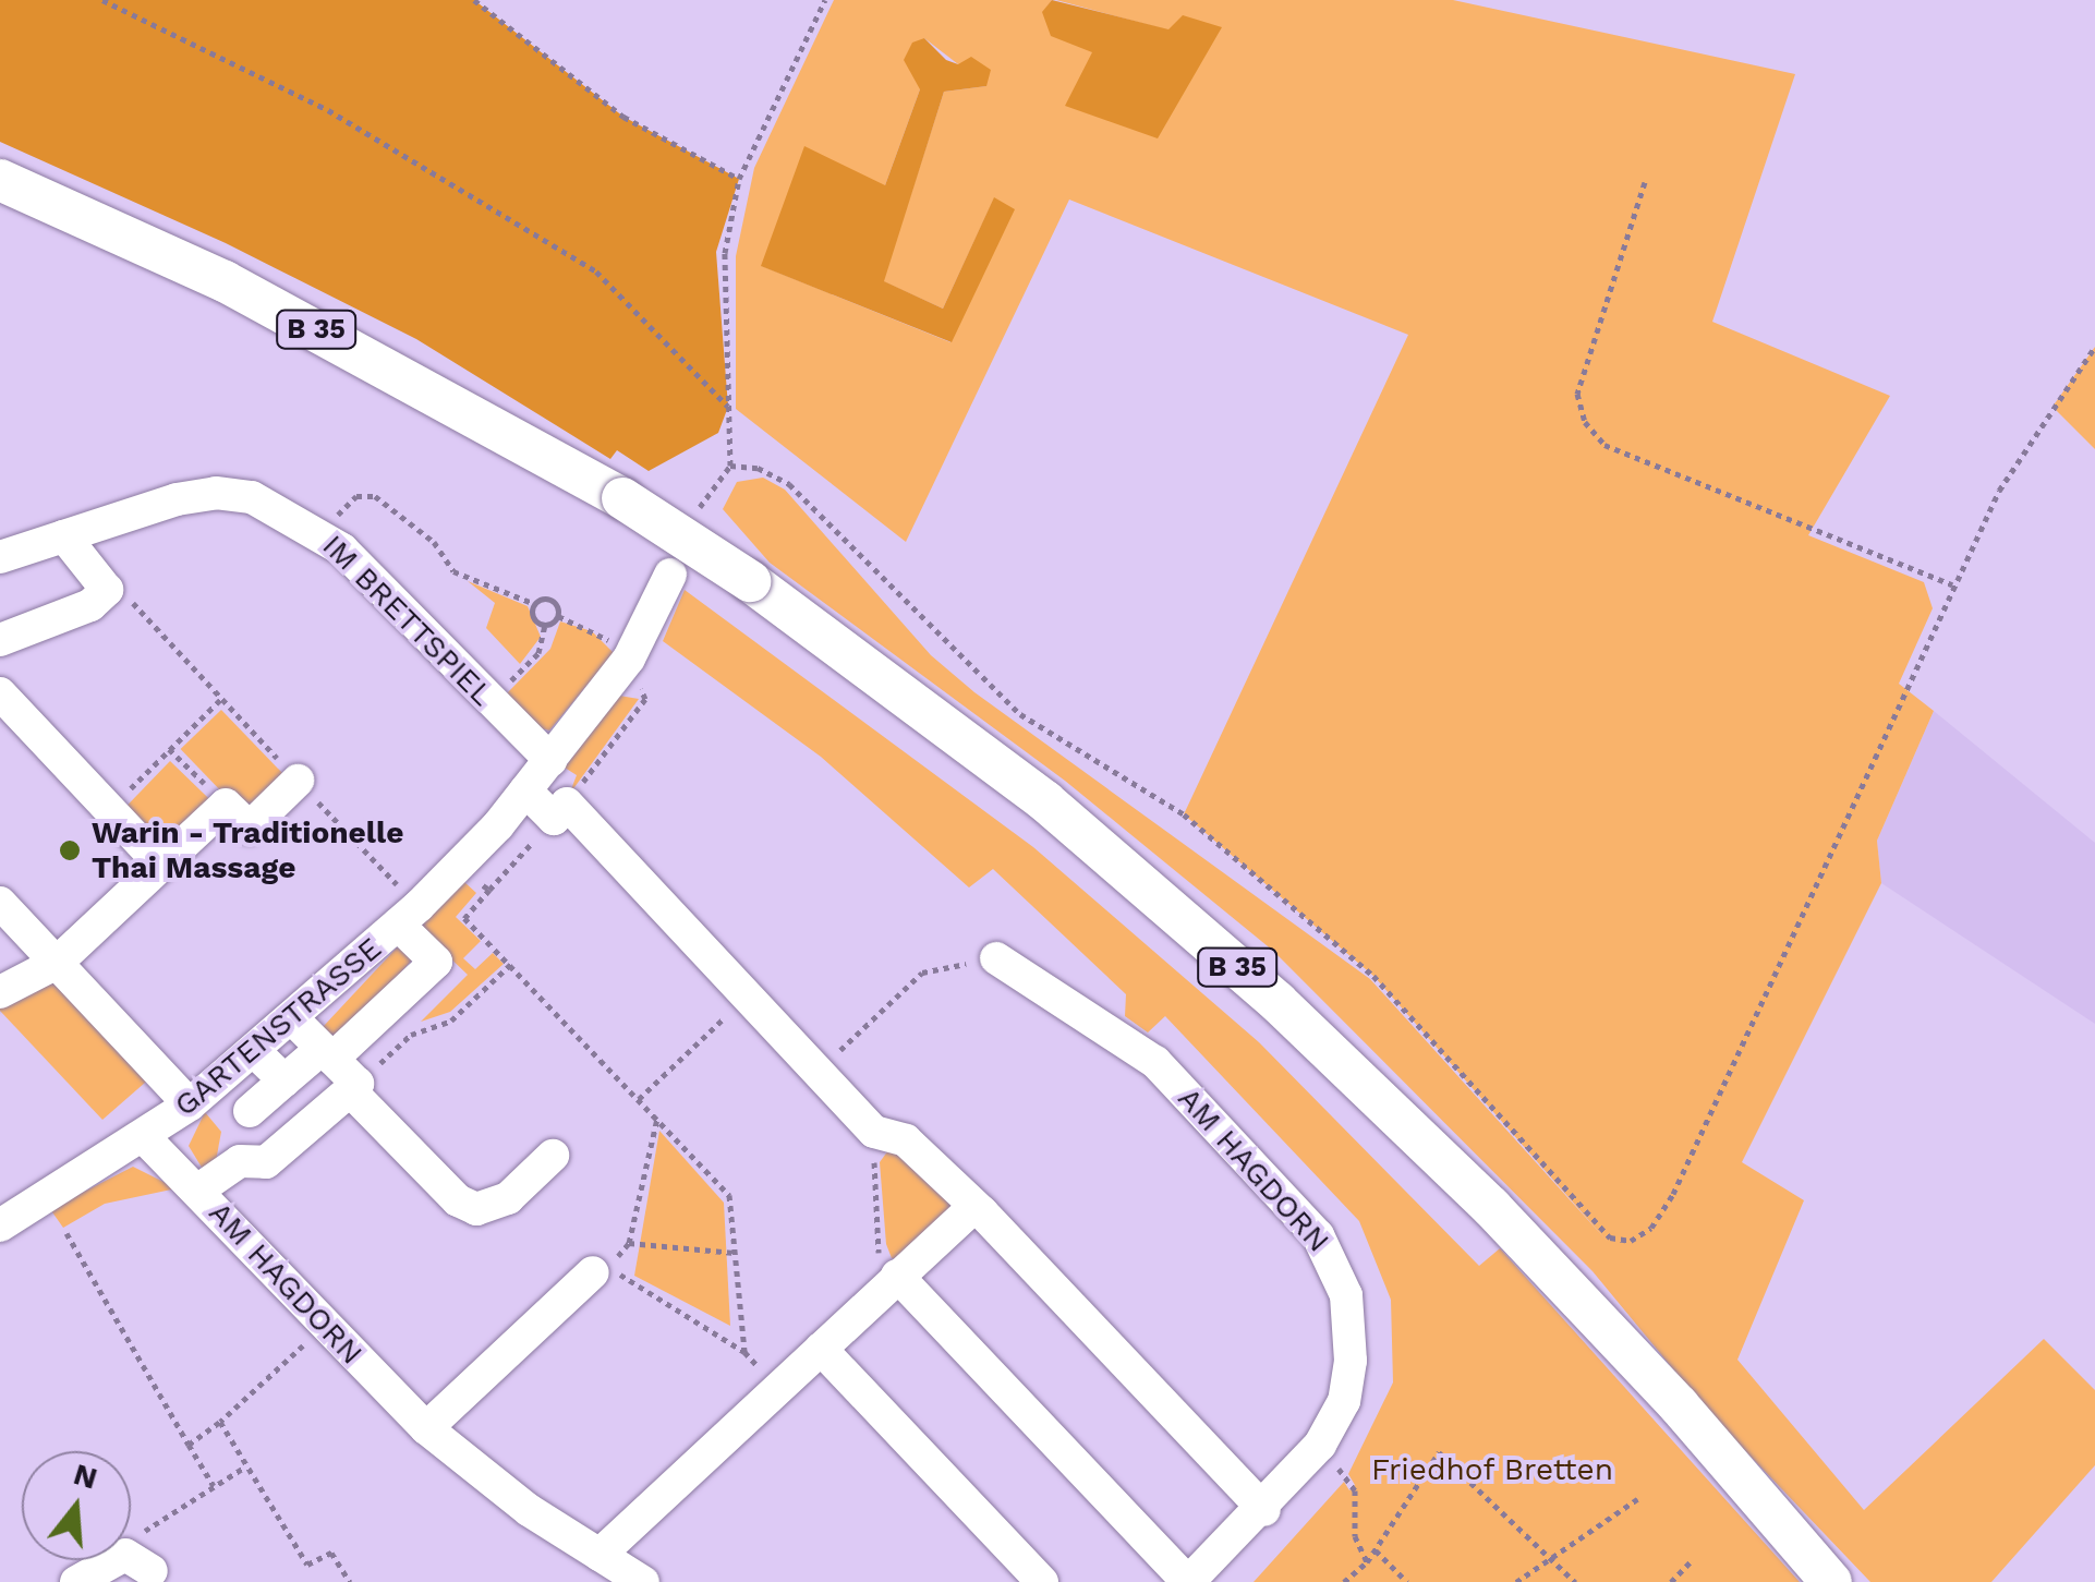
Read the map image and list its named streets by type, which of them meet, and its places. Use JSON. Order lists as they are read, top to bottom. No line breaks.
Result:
{"streets":{"main road":["B 35"],"street":["IM BRETTSPIEL","GARTENSTRASSE","AM HAGDORN"]},"crossings":[["IM BRETTSPIEL","GARTENSTRASSE"],["GARTENSTRASSE","AM HAGDORN"]],"parks":["Friedhof Bretten"],"places":["Warin - Traditionelle Thai Massage"],"north":"top"}
